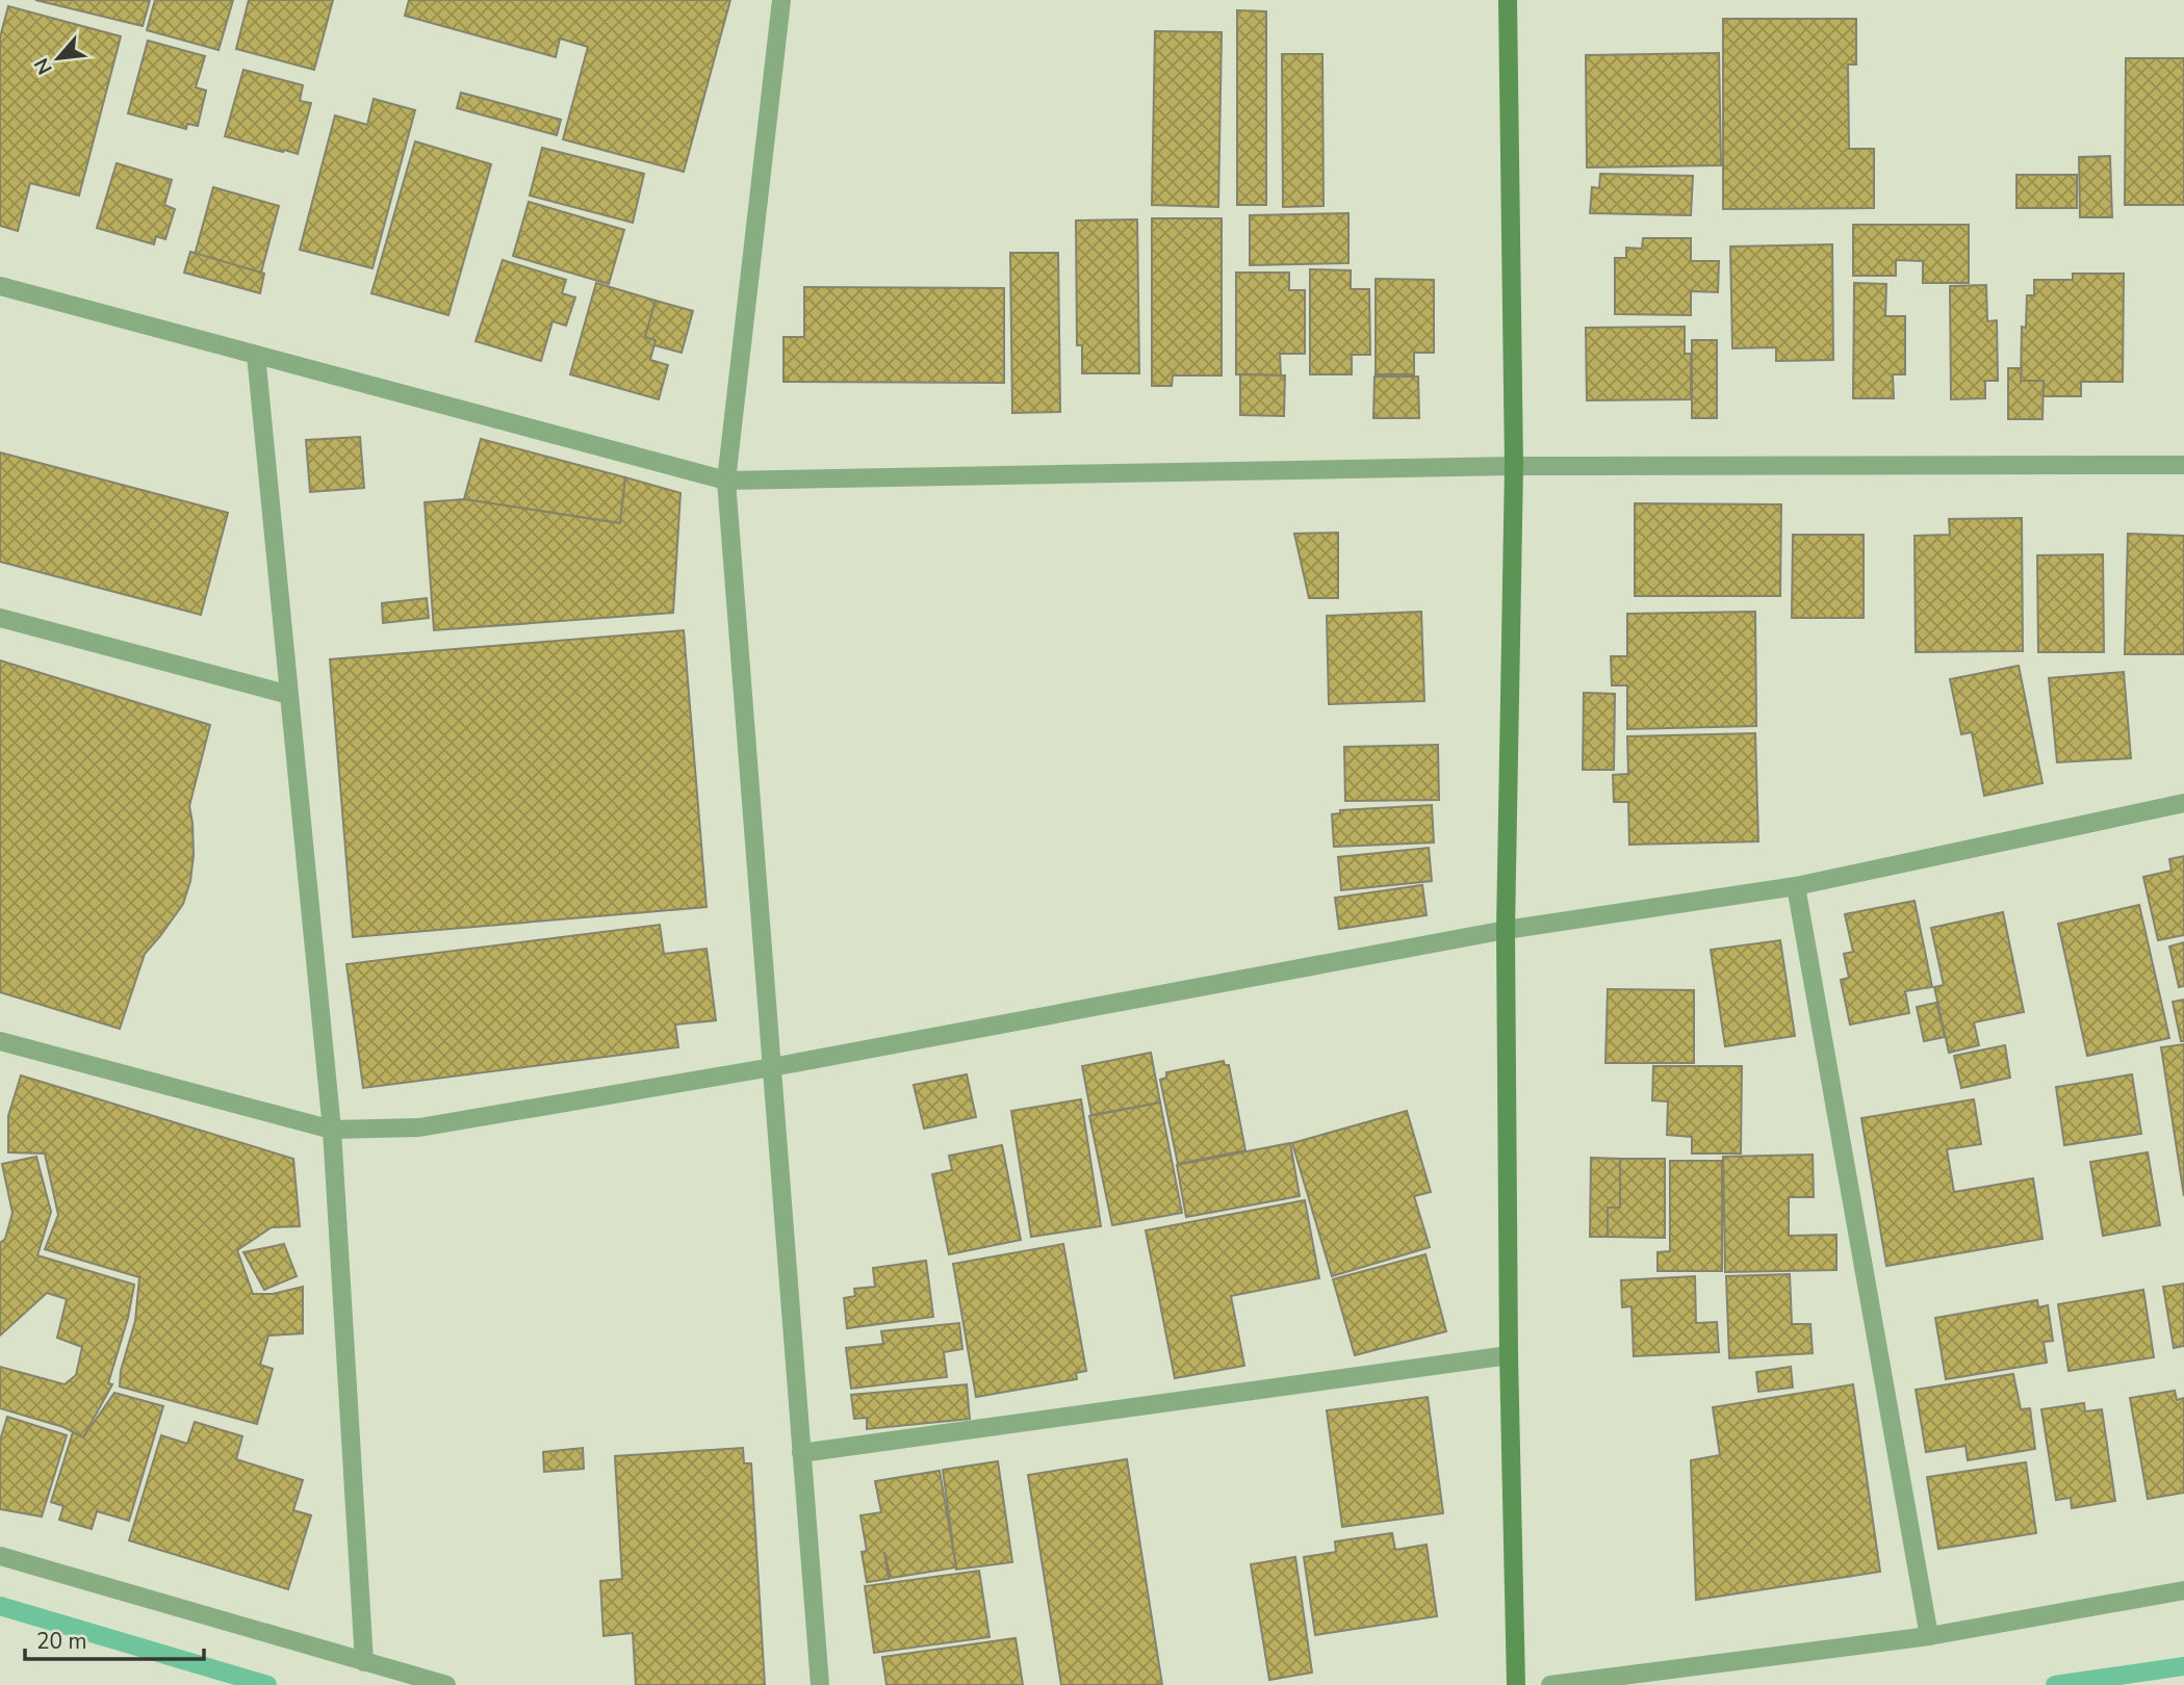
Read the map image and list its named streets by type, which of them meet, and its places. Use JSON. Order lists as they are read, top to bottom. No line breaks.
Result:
{"scale_bar":"20 m","north":"bottom left"}
